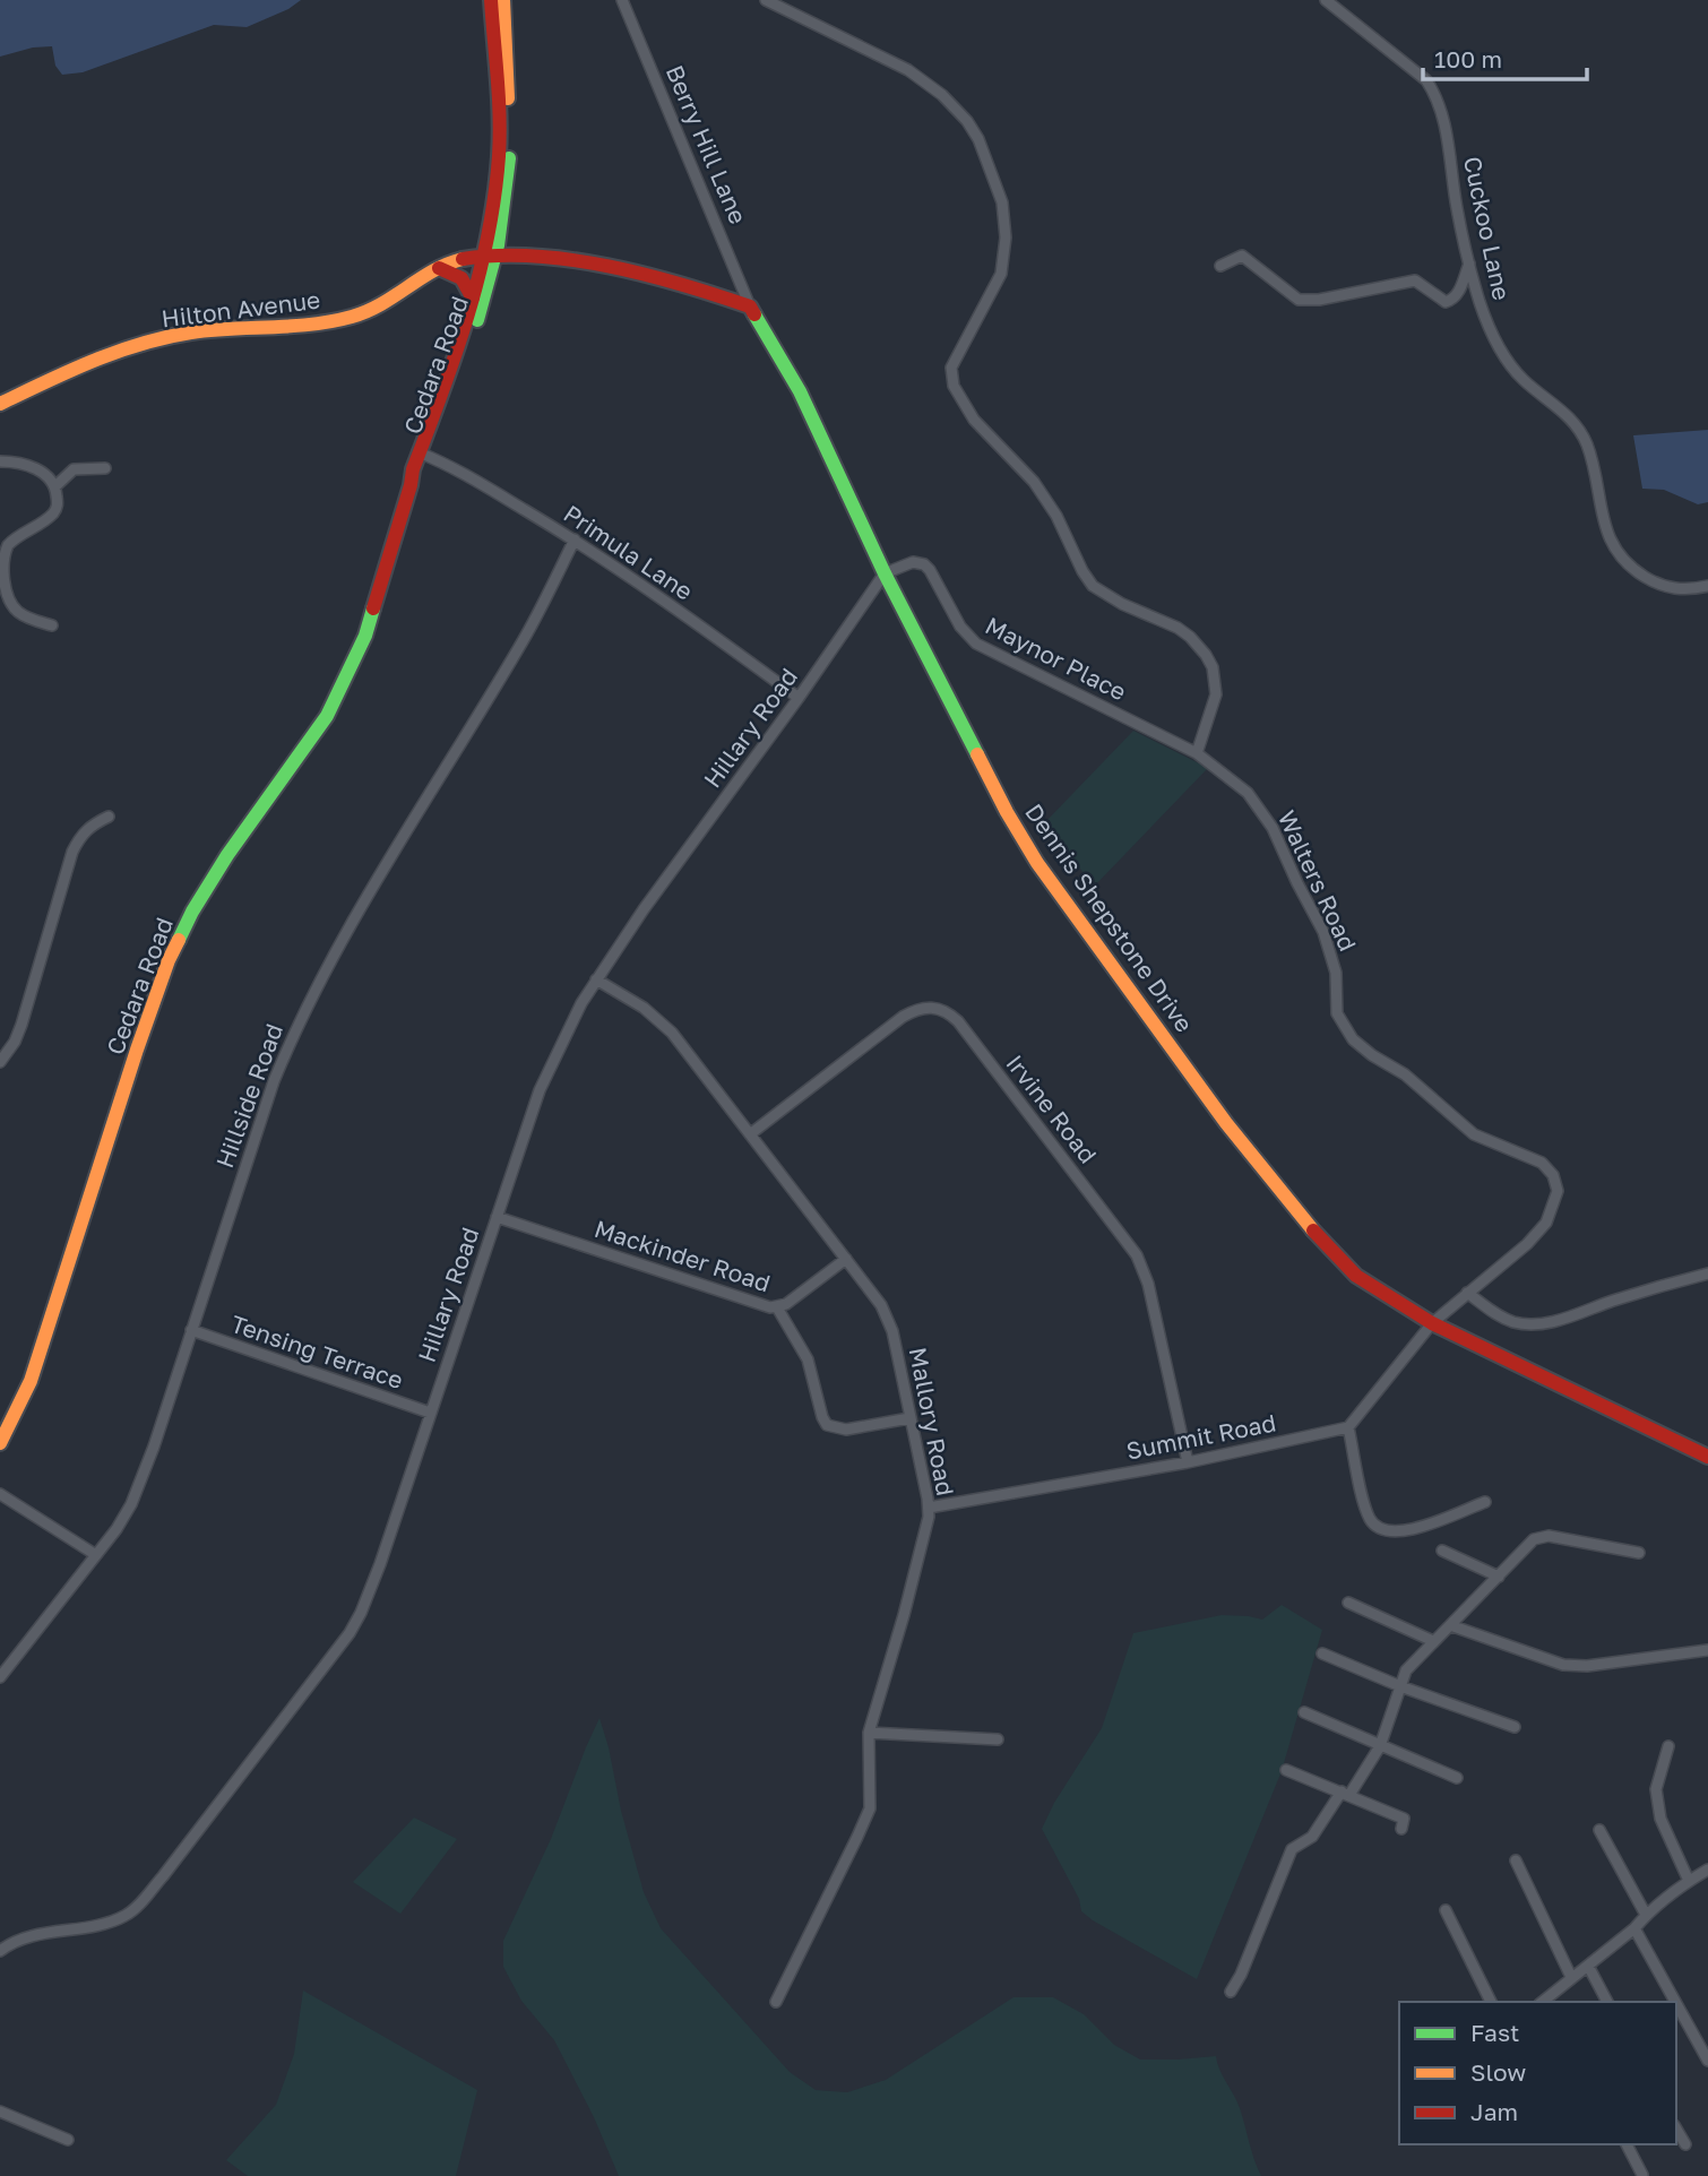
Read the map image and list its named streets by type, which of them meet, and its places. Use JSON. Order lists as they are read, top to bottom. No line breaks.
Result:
{"streets":{"street":["Berry Hill Lane","Cuckoo Lane","Hilton Avenue","Cedara Road","Primula Lane","Maynor Place","Hillary Road","Walters Road","Dennis Shepstone Drive","Hillside Road","Irvine Road","Mackinder Road","Tensing Terrace","Mallory Road","Summit Road"]},"crossings":[["Berry Hill Lane","Dennis Shepstone Drive"],["Hilton Avenue","Cedara Road"],["Cedara Road","Primula Lane"],["Primula Lane","Hillary Road"],["Primula Lane","Hillside Road"],["Maynor Place","Hillary Road"],["Maynor Place","Walters Road"],["Maynor Place","Dennis Shepstone Drive"],["Hillary Road","Dennis Shepstone Drive"],["Hillary Road","Mackinder Road"],["Hillary Road","Tensing Terrace"],["Hillary Road","Mallory Road"],["Walters Road","Dennis Shepstone Drive"],["Hillside Road","Tensing Terrace"],["Irvine Road","Mallory Road"],["Irvine Road","Summit Road"],["Mackinder Road","Mallory Road"],["Mallory Road","Summit Road"]],"legend":["Fast","Slow","Jam"],"scale_bar":"100 m"}
